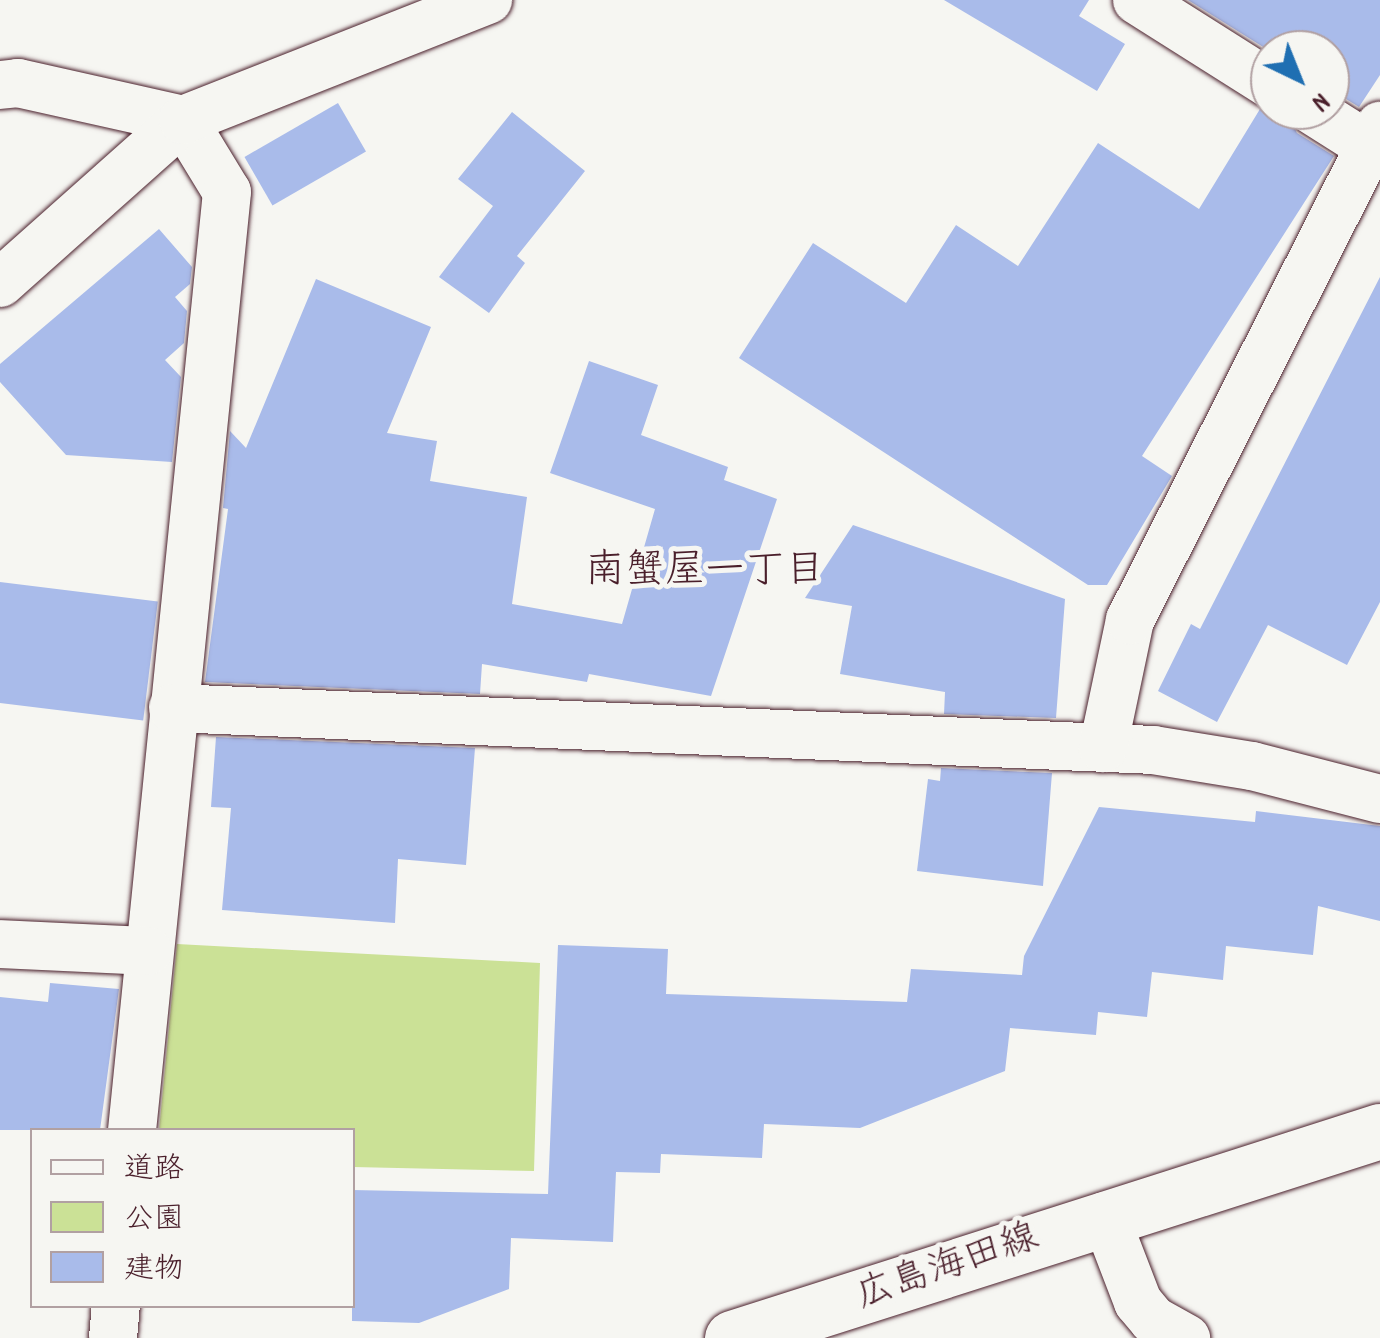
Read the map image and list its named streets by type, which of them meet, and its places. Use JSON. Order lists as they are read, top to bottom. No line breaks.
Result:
{"streets":{"main road":["広島海田線"]},"districts":["南蟹屋一丁目"],"legend":["道路","公園","建物"],"north":"bottom right"}
